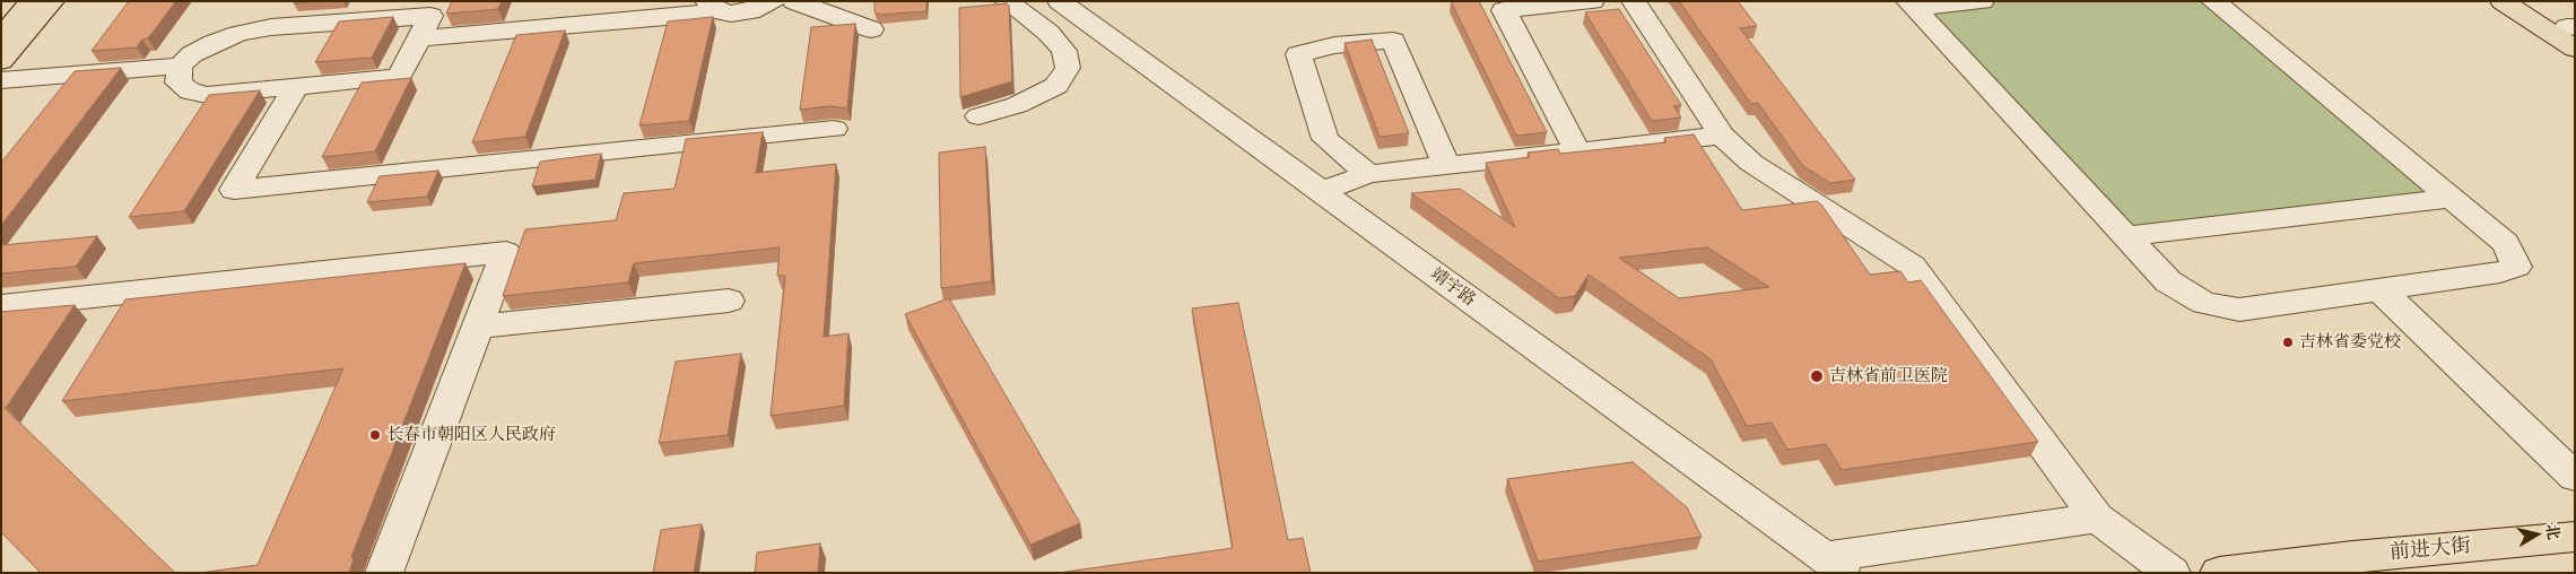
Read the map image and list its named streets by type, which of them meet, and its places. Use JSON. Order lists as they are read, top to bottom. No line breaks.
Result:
{"streets":{"main road":["前进大街"],"street":["靖宇路"]},"places":["吉林省委党校","吉林省前卫医院","长春市朝阳区人民政府"],"north":"right"}
